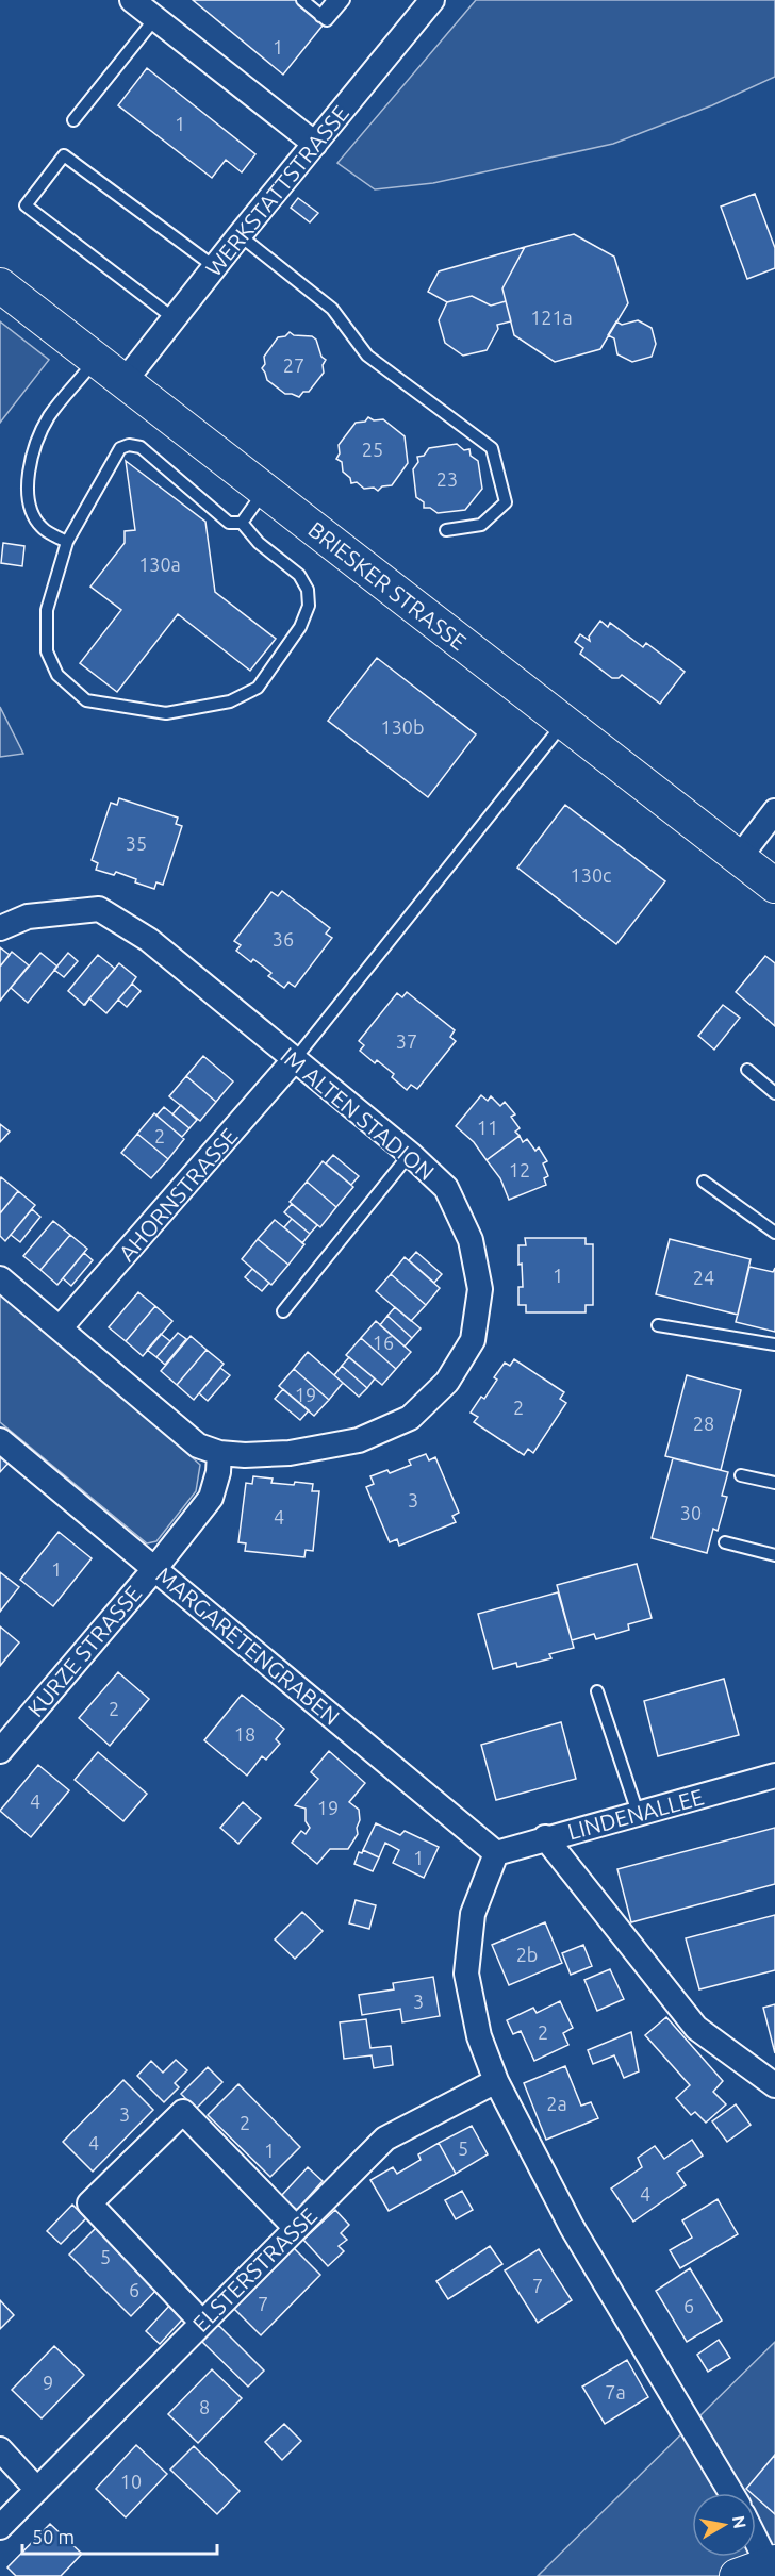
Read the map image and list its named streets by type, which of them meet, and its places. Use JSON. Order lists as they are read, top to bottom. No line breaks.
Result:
{"streets":{"main road":["BRIESKER STRASSE"],"street":["WERKSTATTSTRASSE","IM ALTEN STADION","AHORNSTRASSE","MARGARETENGRABEN","KURZE STRASSE","LINDENALLEE","ELSTERSTRASSE"]},"crossings":[["WERKSTATTSTRASSE","BRIESKER STRASSE"],["IM ALTEN STADION","AHORNSTRASSE"],["IM ALTEN STADION","KURZE STRASSE"],["MARGARETENGRABEN","KURZE STRASSE"],["MARGARETENGRABEN","LINDENALLEE"]],"house_numbers":["1","1","121a","27","25","23","130a","130b","35","130c","36","37","11","2","12","1","24","16","19","2","28","3","30","4","1","2","18","4","19","1","2b","3","2","2a","3","2","4","5","1","4","5","7","6","7","6","9","7a","8","10"],"scale_bar":"50 m","north":"right"}
